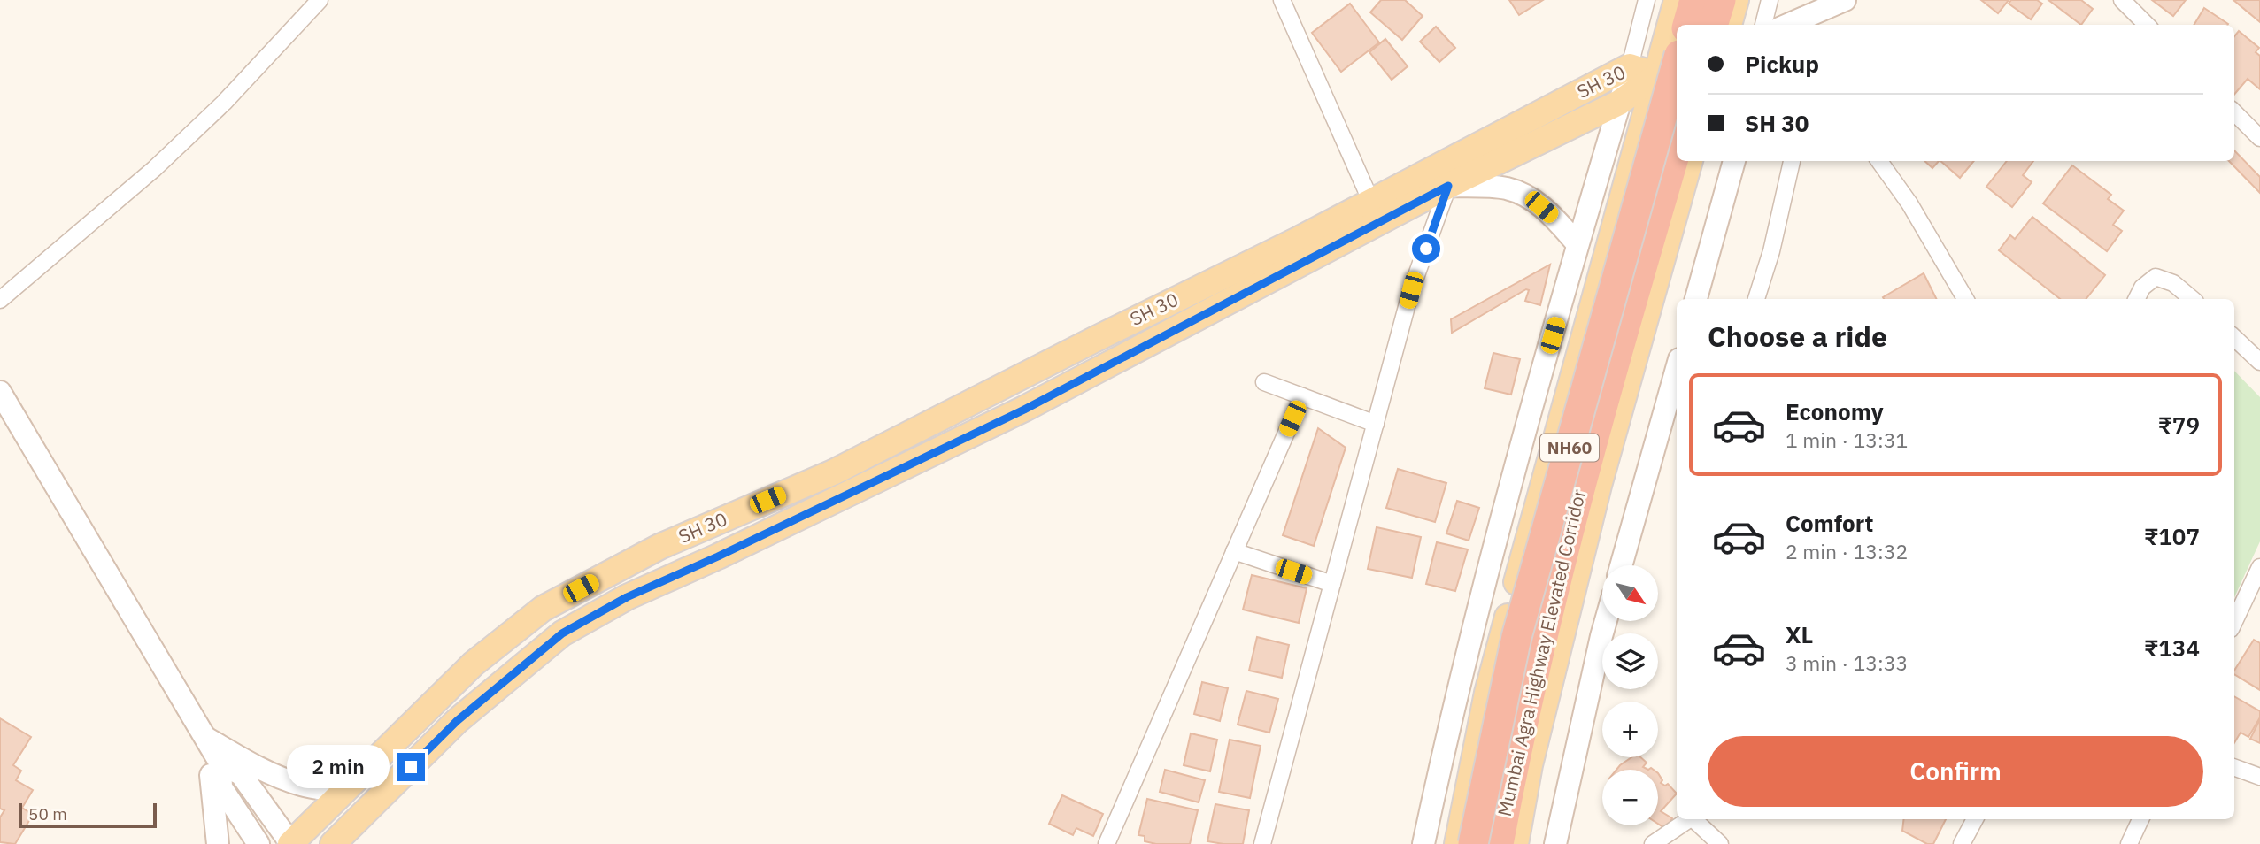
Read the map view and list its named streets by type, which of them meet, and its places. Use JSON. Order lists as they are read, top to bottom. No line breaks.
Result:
{"streets":{"highway":["NH60","Mumbai Agra Highway Elevated Corridor"],"main road":["SH 30"]},"scale_bar":"50 m","north":"bottom right","page":{"banner":["Pickup","SH 30"],"heading":"Choose a ride","list":[{"name":"Economy","note":"1 min · 13:31","value":"₹79"},{"name":"Comfort","note":"2 min · 13:32","value":"₹107"},{"name":"XL","note":"3 min · 13:33","value":"₹134"}],"map_buttons":["+","−"],"buttons":"Confirm","bubble":"2 min","scale":"50 m"}}
